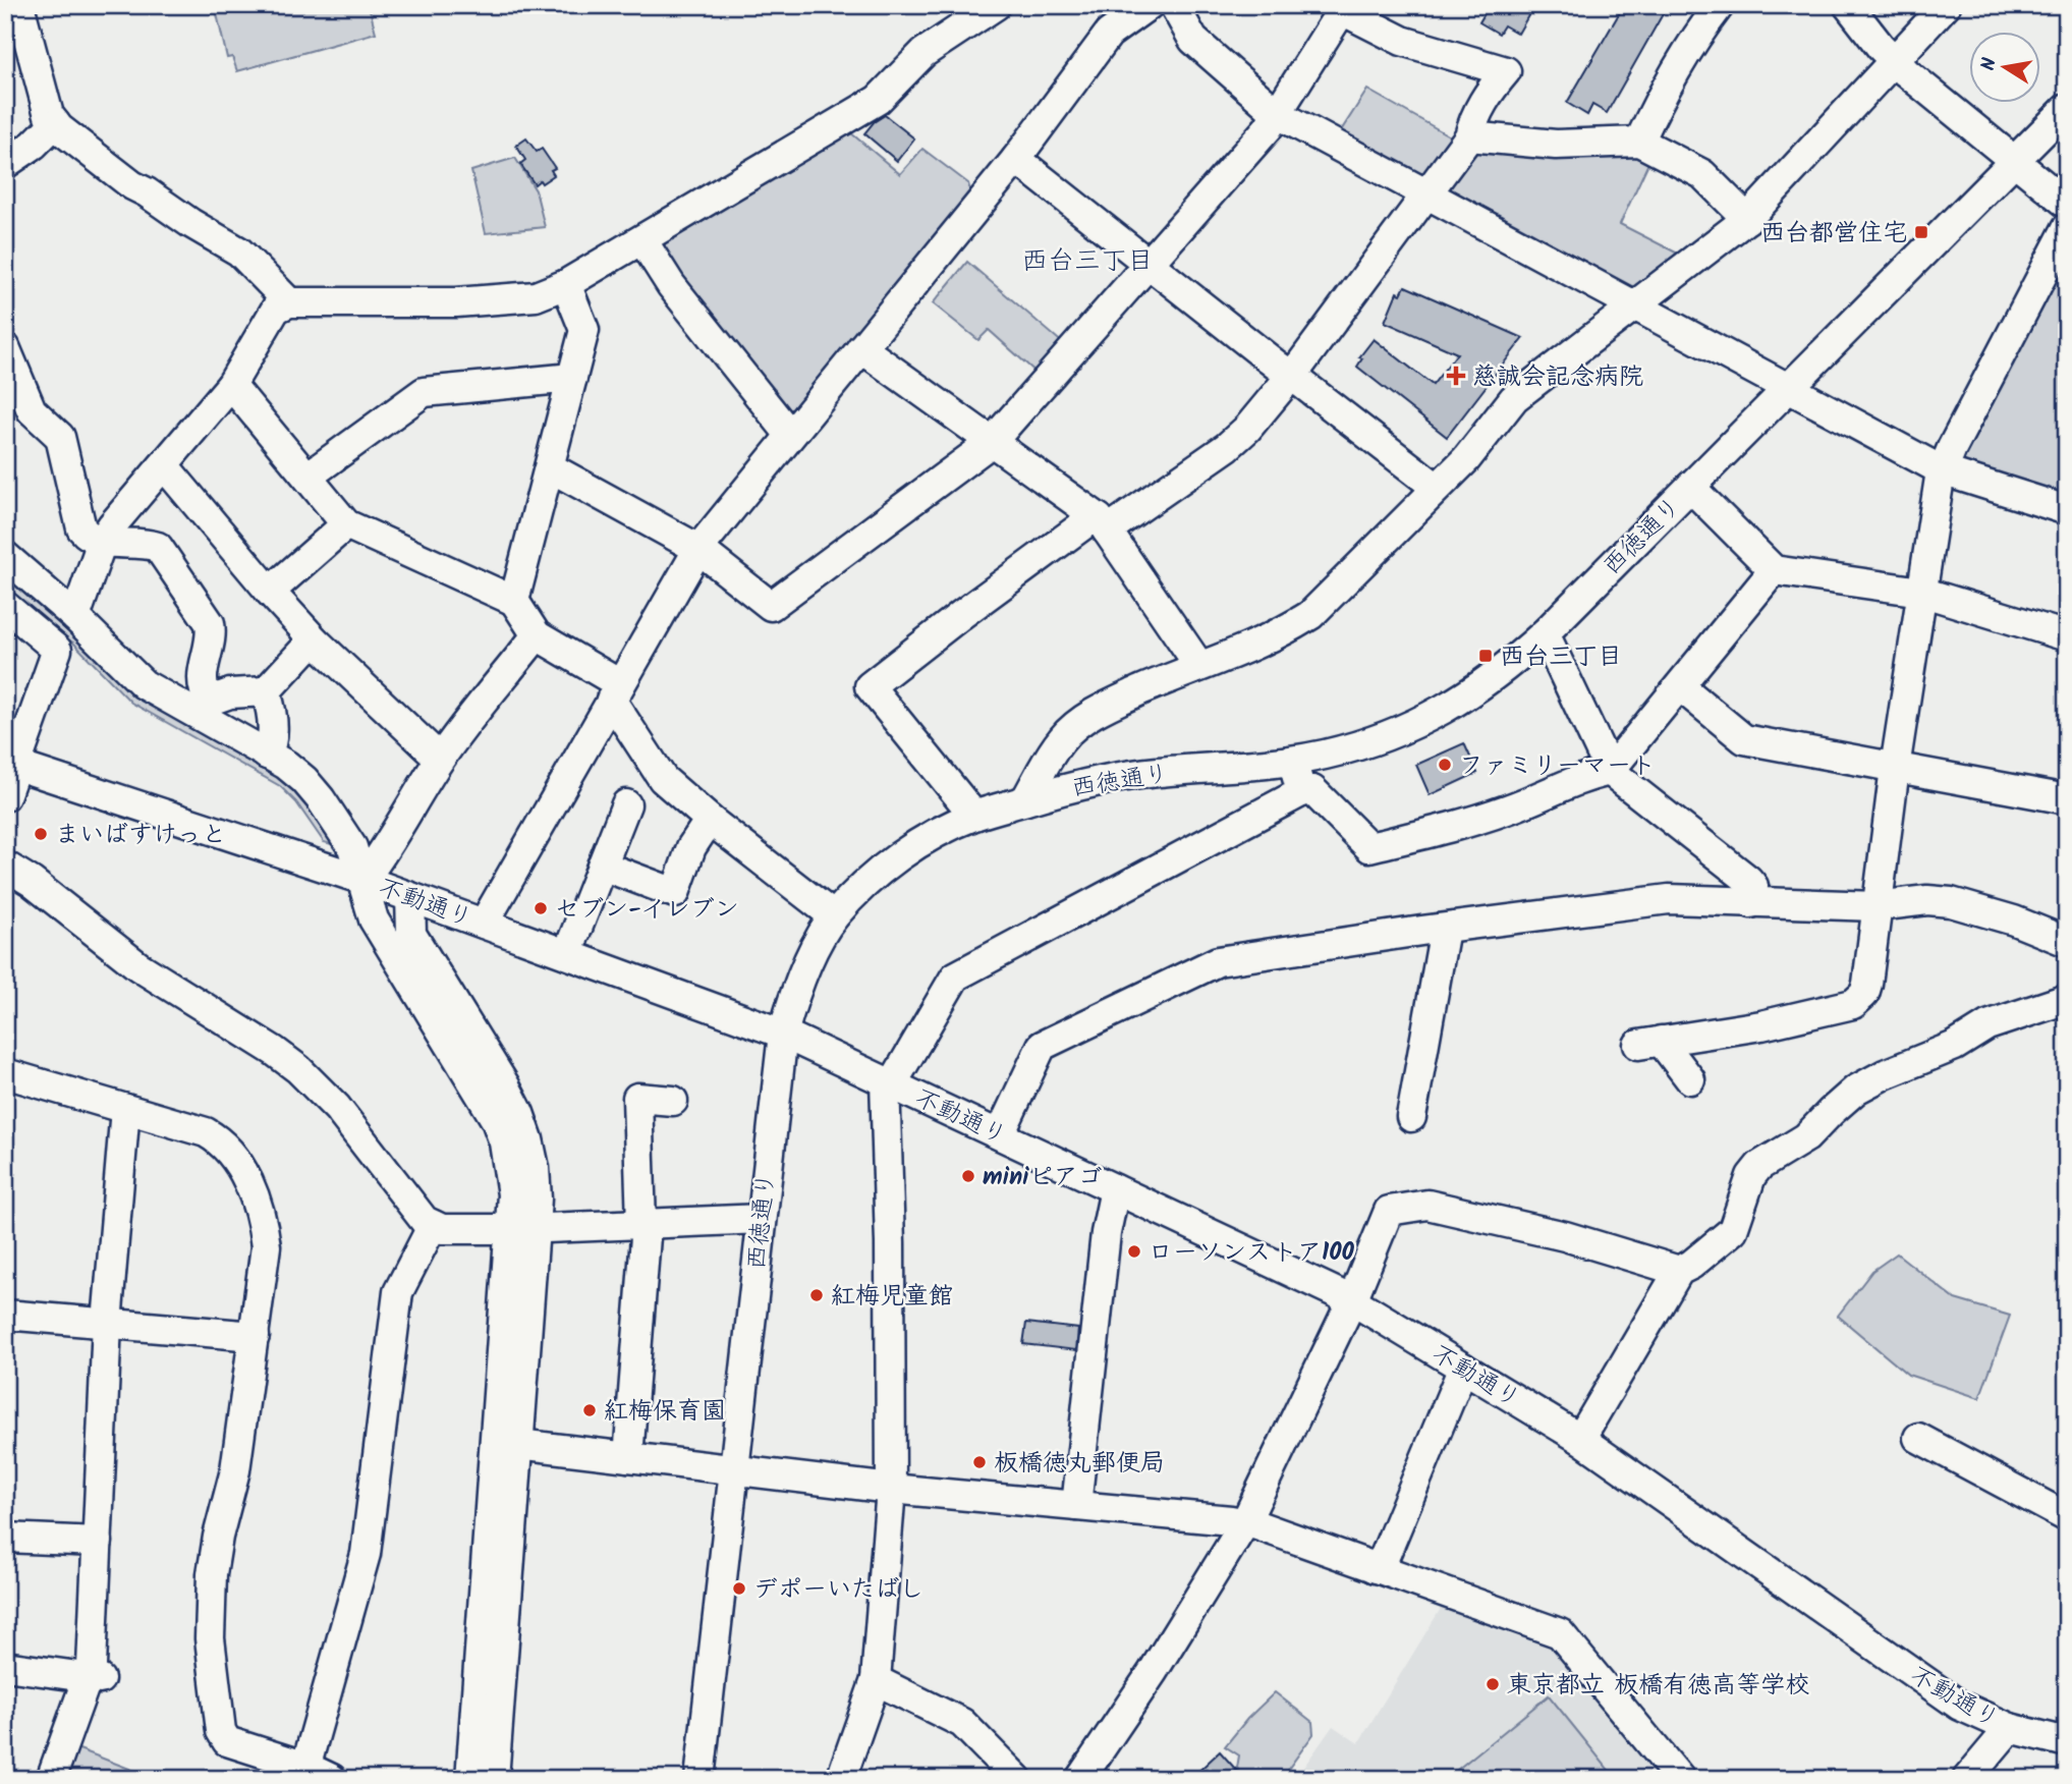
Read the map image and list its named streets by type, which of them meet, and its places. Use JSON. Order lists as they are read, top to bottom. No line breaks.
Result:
{"streets":{"street":["西徳通り","不動通り"]},"crossings":[["西徳通り","不動通り"]],"districts":["西台三丁目"],"places":{"transit":["西台都営住宅","西台三丁目"],"health":["慈誠会記念病院"],"other":["ファミリーマート","まいばすけっと","セブン-イレブン","miniピアゴ","ローソンストア100","紅梅児童館","紅梅保育園","板橋徳丸郵便局","デポーいたばし","東京都立 板橋有徳高等学校"]},"north":"left"}
